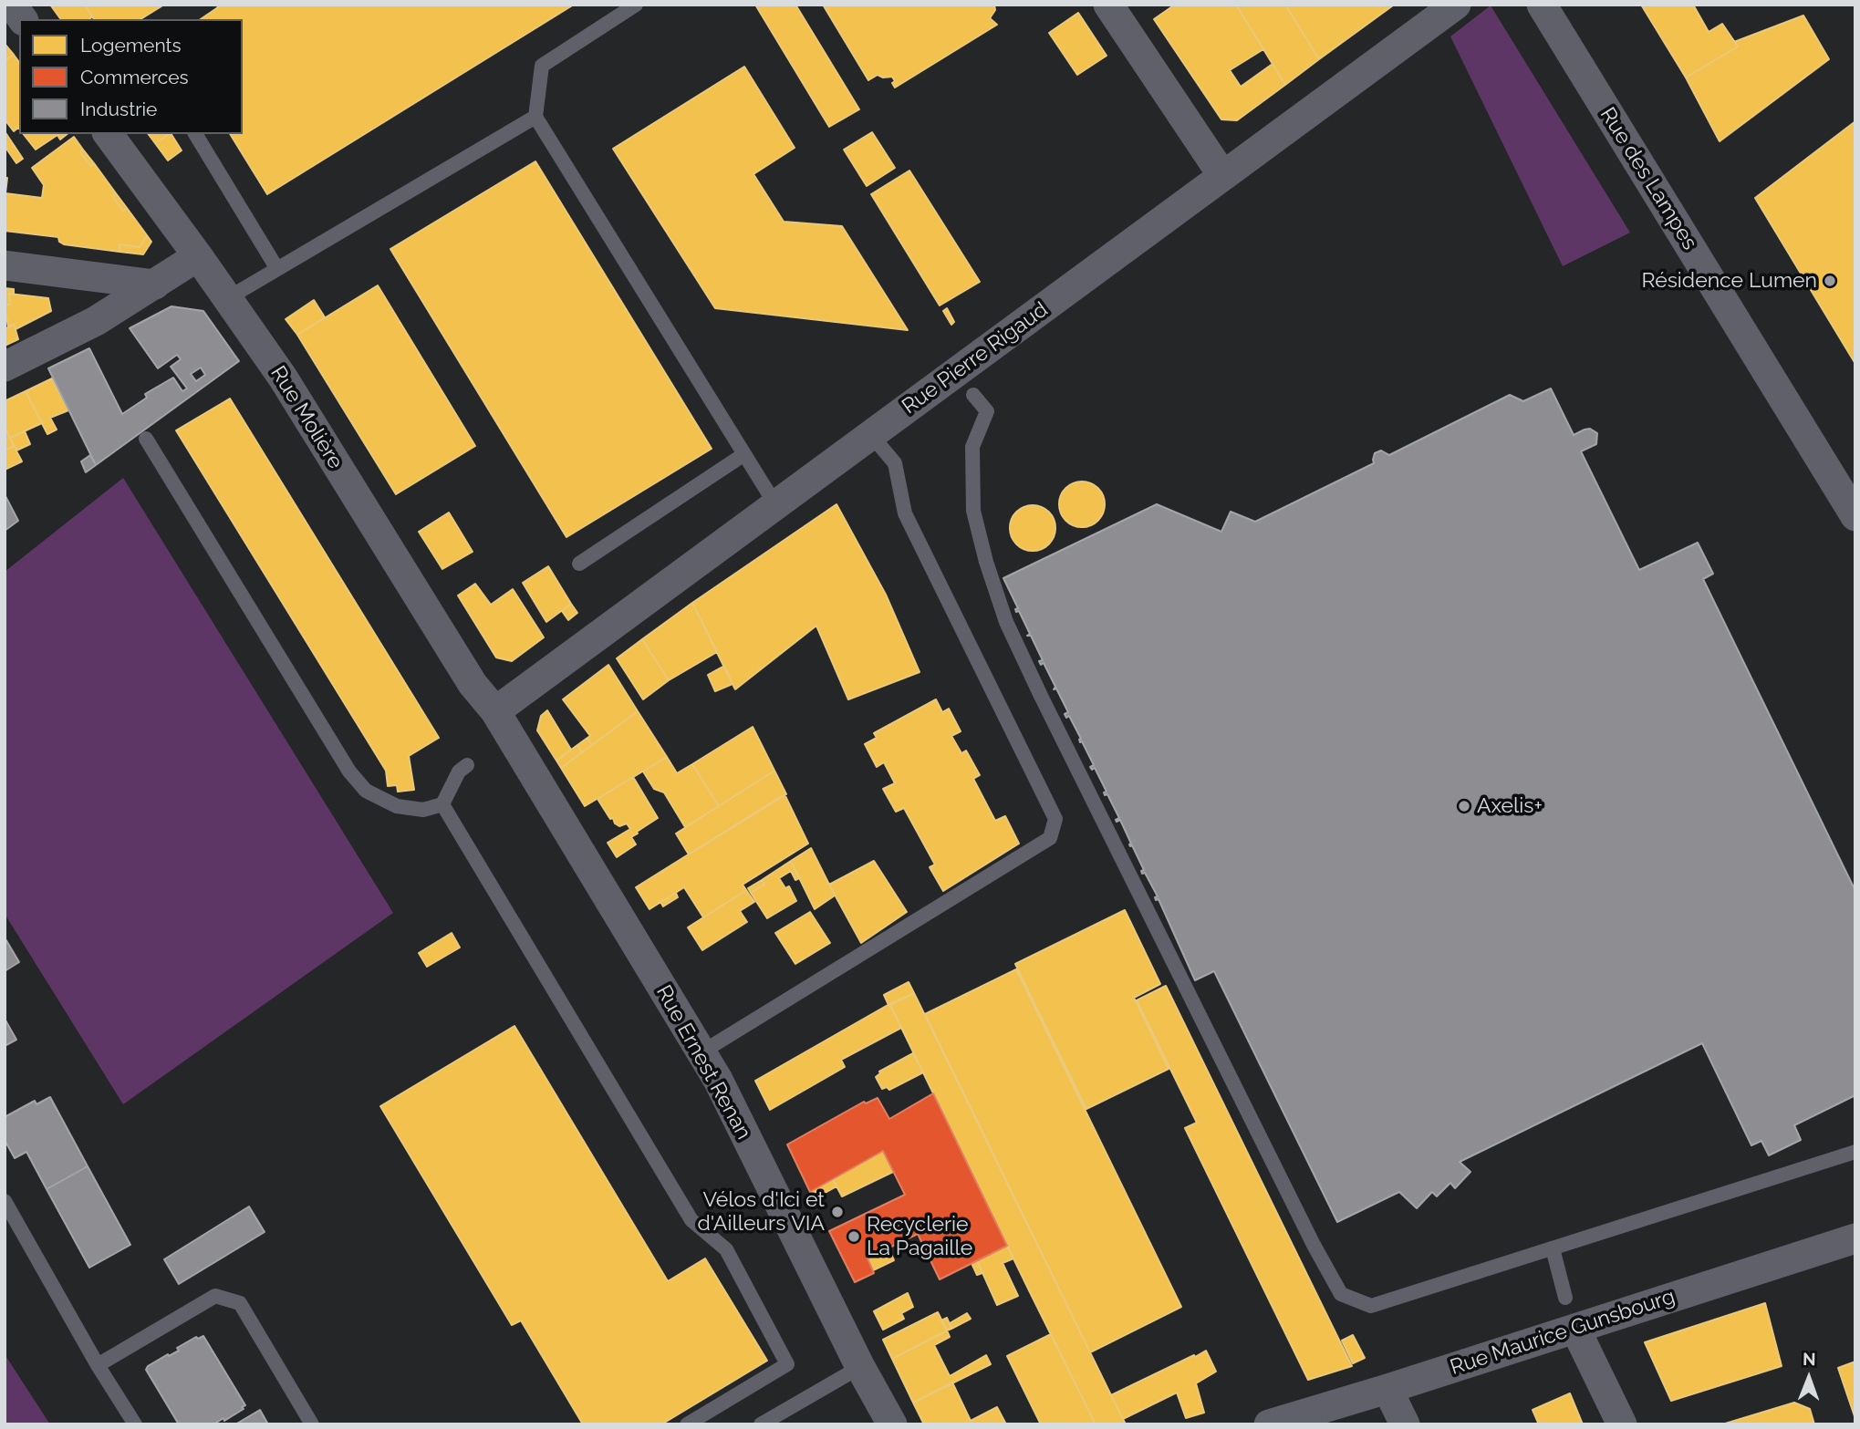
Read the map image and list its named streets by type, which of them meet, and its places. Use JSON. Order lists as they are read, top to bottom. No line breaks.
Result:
{"streets":{"street":["Rue des Lampes","Rue Pierre Rigaud","Rue Molière","Rue Ernest Renan","Rue Maurice Gunsbourg"]},"crossings":[["Rue Pierre Rigaud","Rue Molière"],["Rue Pierre Rigaud","Rue Ernest Renan"],["Rue Molière","Rue Ernest Renan"]],"places":["Résidence Lumen","Axelis+","Vélos d'Ici et d'Ailleurs VIA","Recyclerie La Pagaille"],"legend":["Logements","Commerces","Industrie"],"north":"top"}
